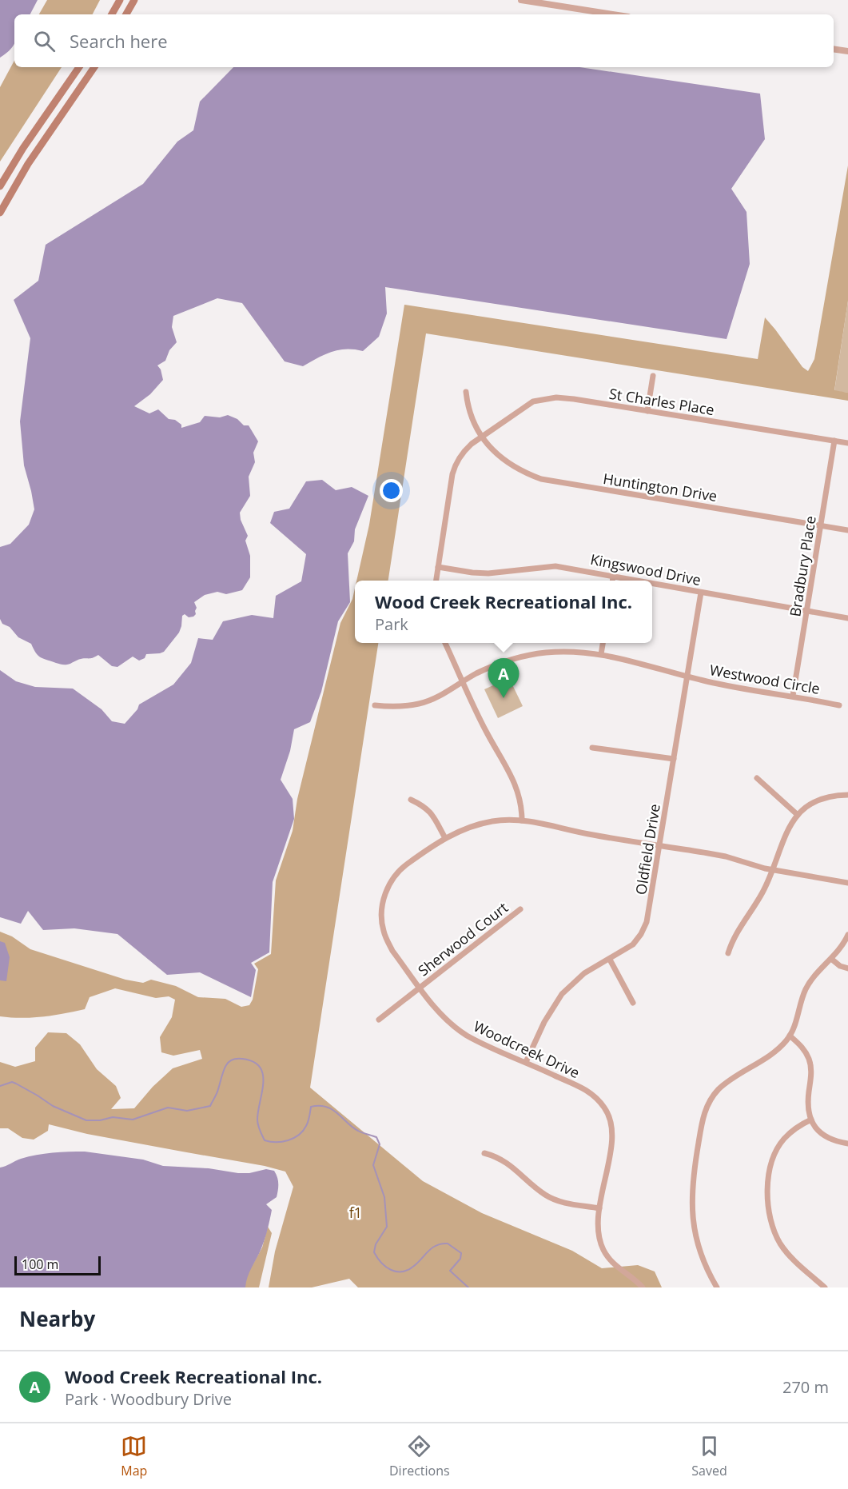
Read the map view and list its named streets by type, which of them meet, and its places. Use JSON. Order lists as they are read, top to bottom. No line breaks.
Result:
{"streets":{"street":["St Charles Place","Huntington Drive","Bradbury Place","Kingswood Drive","Westwood Circle","Oldfield Drive","Sherwood Court","Woodcreek Drive"]},"crossings":[["St Charles Place","Huntington Drive"],["St Charles Place","Bradbury Place"],["St Charles Place","Kingswood Drive"],["Huntington Drive","Bradbury Place"],["Bradbury Place","Kingswood Drive"],["Bradbury Place","Westwood Circle"],["Kingswood Drive","Oldfield Drive"],["Westwood Circle","Oldfield Drive"],["Oldfield Drive","Woodcreek Drive"],["Sherwood Court","Woodcreek Drive"]],"parks":["f1"],"scale_bar":"100 m","page":{"search":"Search here","popup":["Wood Creek Recreational Inc.","Park"],"pins":"A","scale":"100 m","heading":"Nearby","list":[{"mark":"A","name":"Wood Creek Recreational Inc.","note":"Park · Woodbury Drive","value":"270 m"}],"nav":["Map","Directions","Saved"]}}
